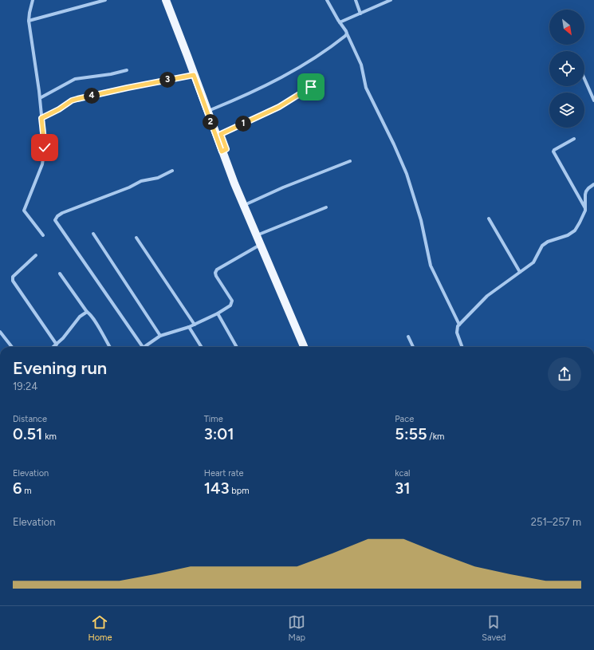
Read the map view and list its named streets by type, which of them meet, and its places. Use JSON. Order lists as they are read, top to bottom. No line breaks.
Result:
{"north":"bottom right","page":{"pins":["3","4","2","1"],"heading":["Evening run","19:24"],"stats":[["Distance","0.51 km"],["Time","3:01"],["Pace","5:55 /km"],["Elevation","6 m"],["Heart rate","143 bpm"],["kcal","31"]],"chart":["Elevation","251–257 m"],"tabs":["Home","Map","Saved"]}}
